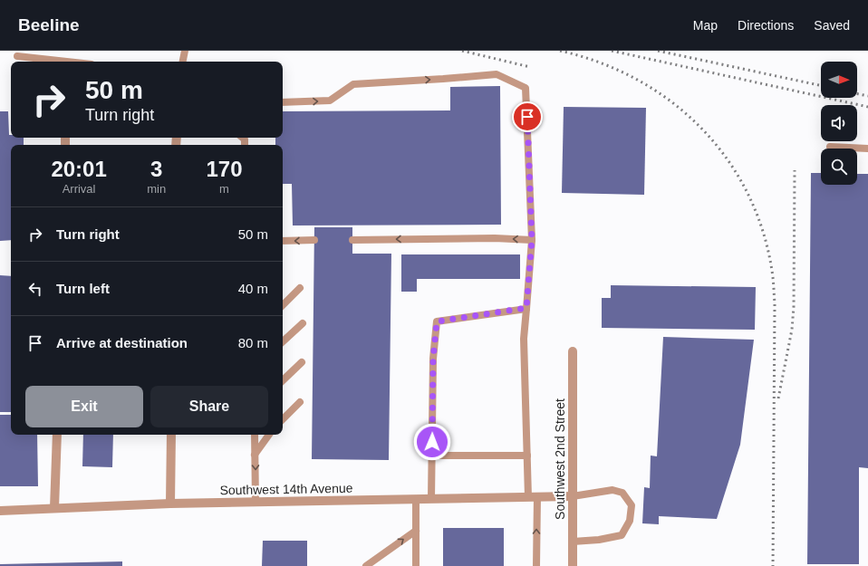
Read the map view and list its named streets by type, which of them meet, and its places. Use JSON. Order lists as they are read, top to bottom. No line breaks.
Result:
{"streets":{"street":["Southwest 2nd Street","Southwest 14th Avenue"]},"crossings":[["Southwest 2nd Street","Southwest 14th Avenue"]],"north":"right","page":{"header":"Beeline","nav":["Map","Directions","Saved"],"turn":["50 m","Turn right"],"eta":["20:01","Arrival","3","min","170","m"],"list":[{"name":"Turn right","value":"50 m"},{"name":"Turn left","value":"40 m"},{"name":"Arrive at destination","value":"80 m"}],"buttons":["Exit","Share"]}}
